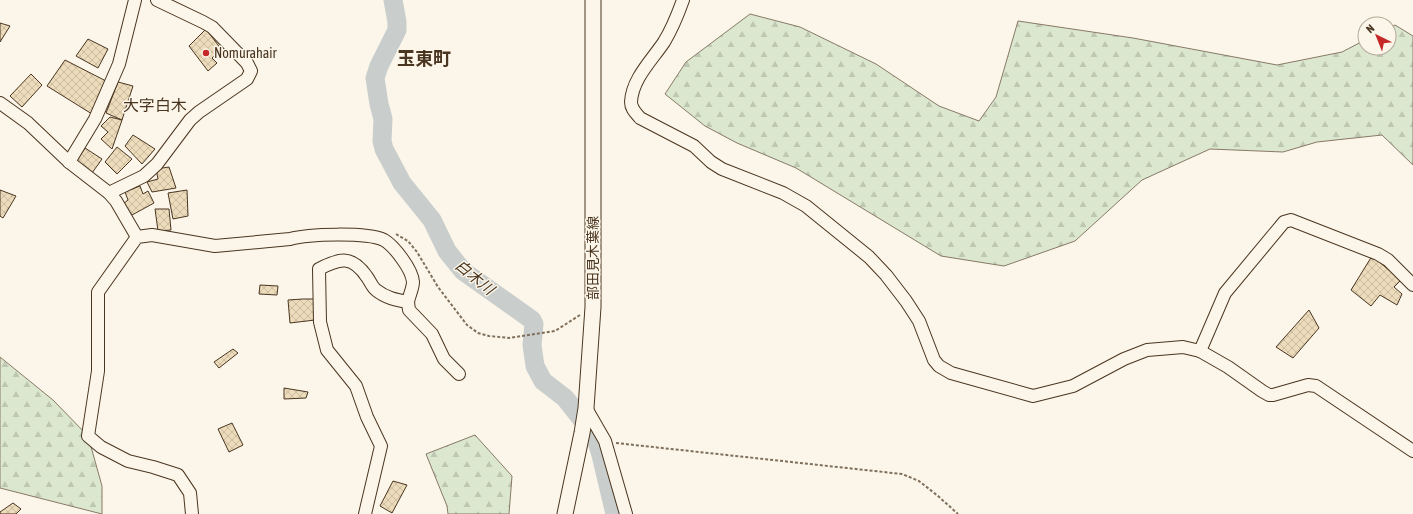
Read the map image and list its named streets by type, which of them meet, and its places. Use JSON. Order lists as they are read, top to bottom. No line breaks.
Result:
{"streets":{"main road":["部田見木葉線"]},"districts":["玉東町","大字白木"],"water":["白木川"],"places":["Nomurahair"],"north":"top left"}
